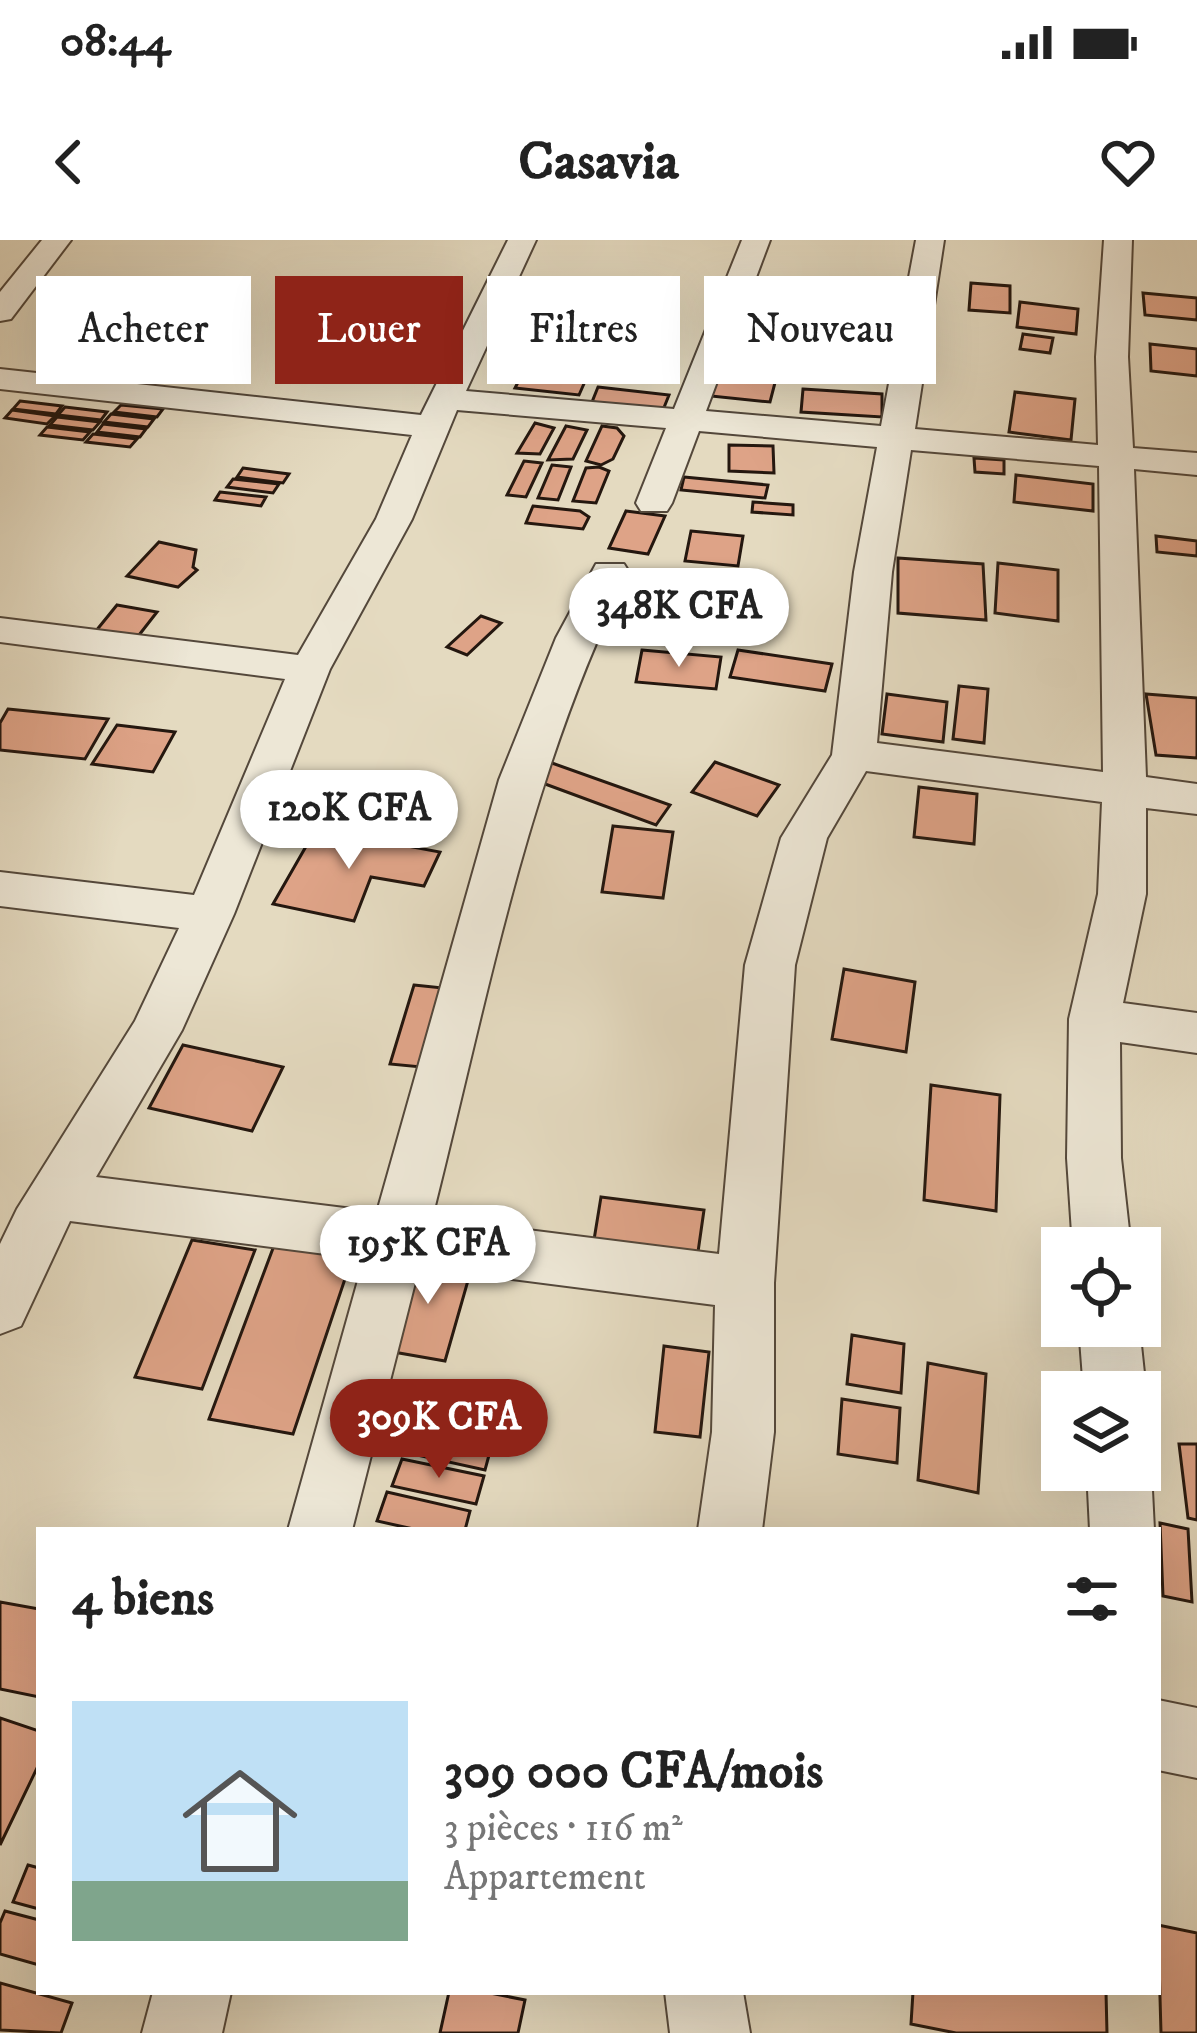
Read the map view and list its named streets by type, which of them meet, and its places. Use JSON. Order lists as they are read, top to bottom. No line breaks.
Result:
{"page":{"status":"08:44","header":"Casavia","chip":["Acheter","Louer","Filtres","Nouveau"],"price":["348K CFA","120K CFA","195K CFA","309K CFA"],"heading":"4 biens","list":[{"name":"309 000 CFA/mois","note":"3 pièces · 116 m² · Appartement"}]}}
